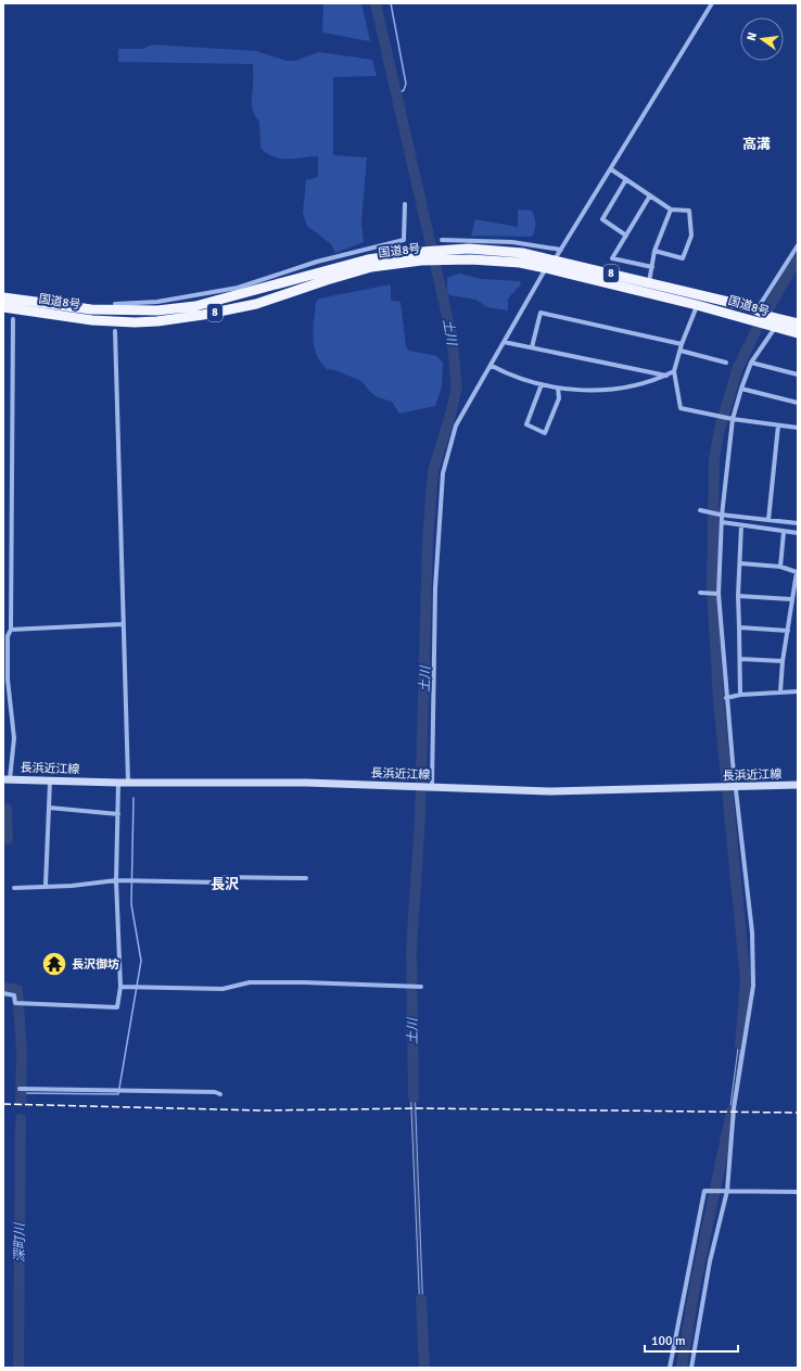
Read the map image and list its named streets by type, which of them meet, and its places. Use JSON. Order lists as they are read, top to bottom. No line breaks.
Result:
{"streets":{"highway":["国道8号","8"],"main road":["長浜近江線"]},"districts":["高溝","長沢"],"water":["土川","深町川"],"places":{"temple":["長沢御坊"]},"scale_bar":"100 m","north":"left"}
